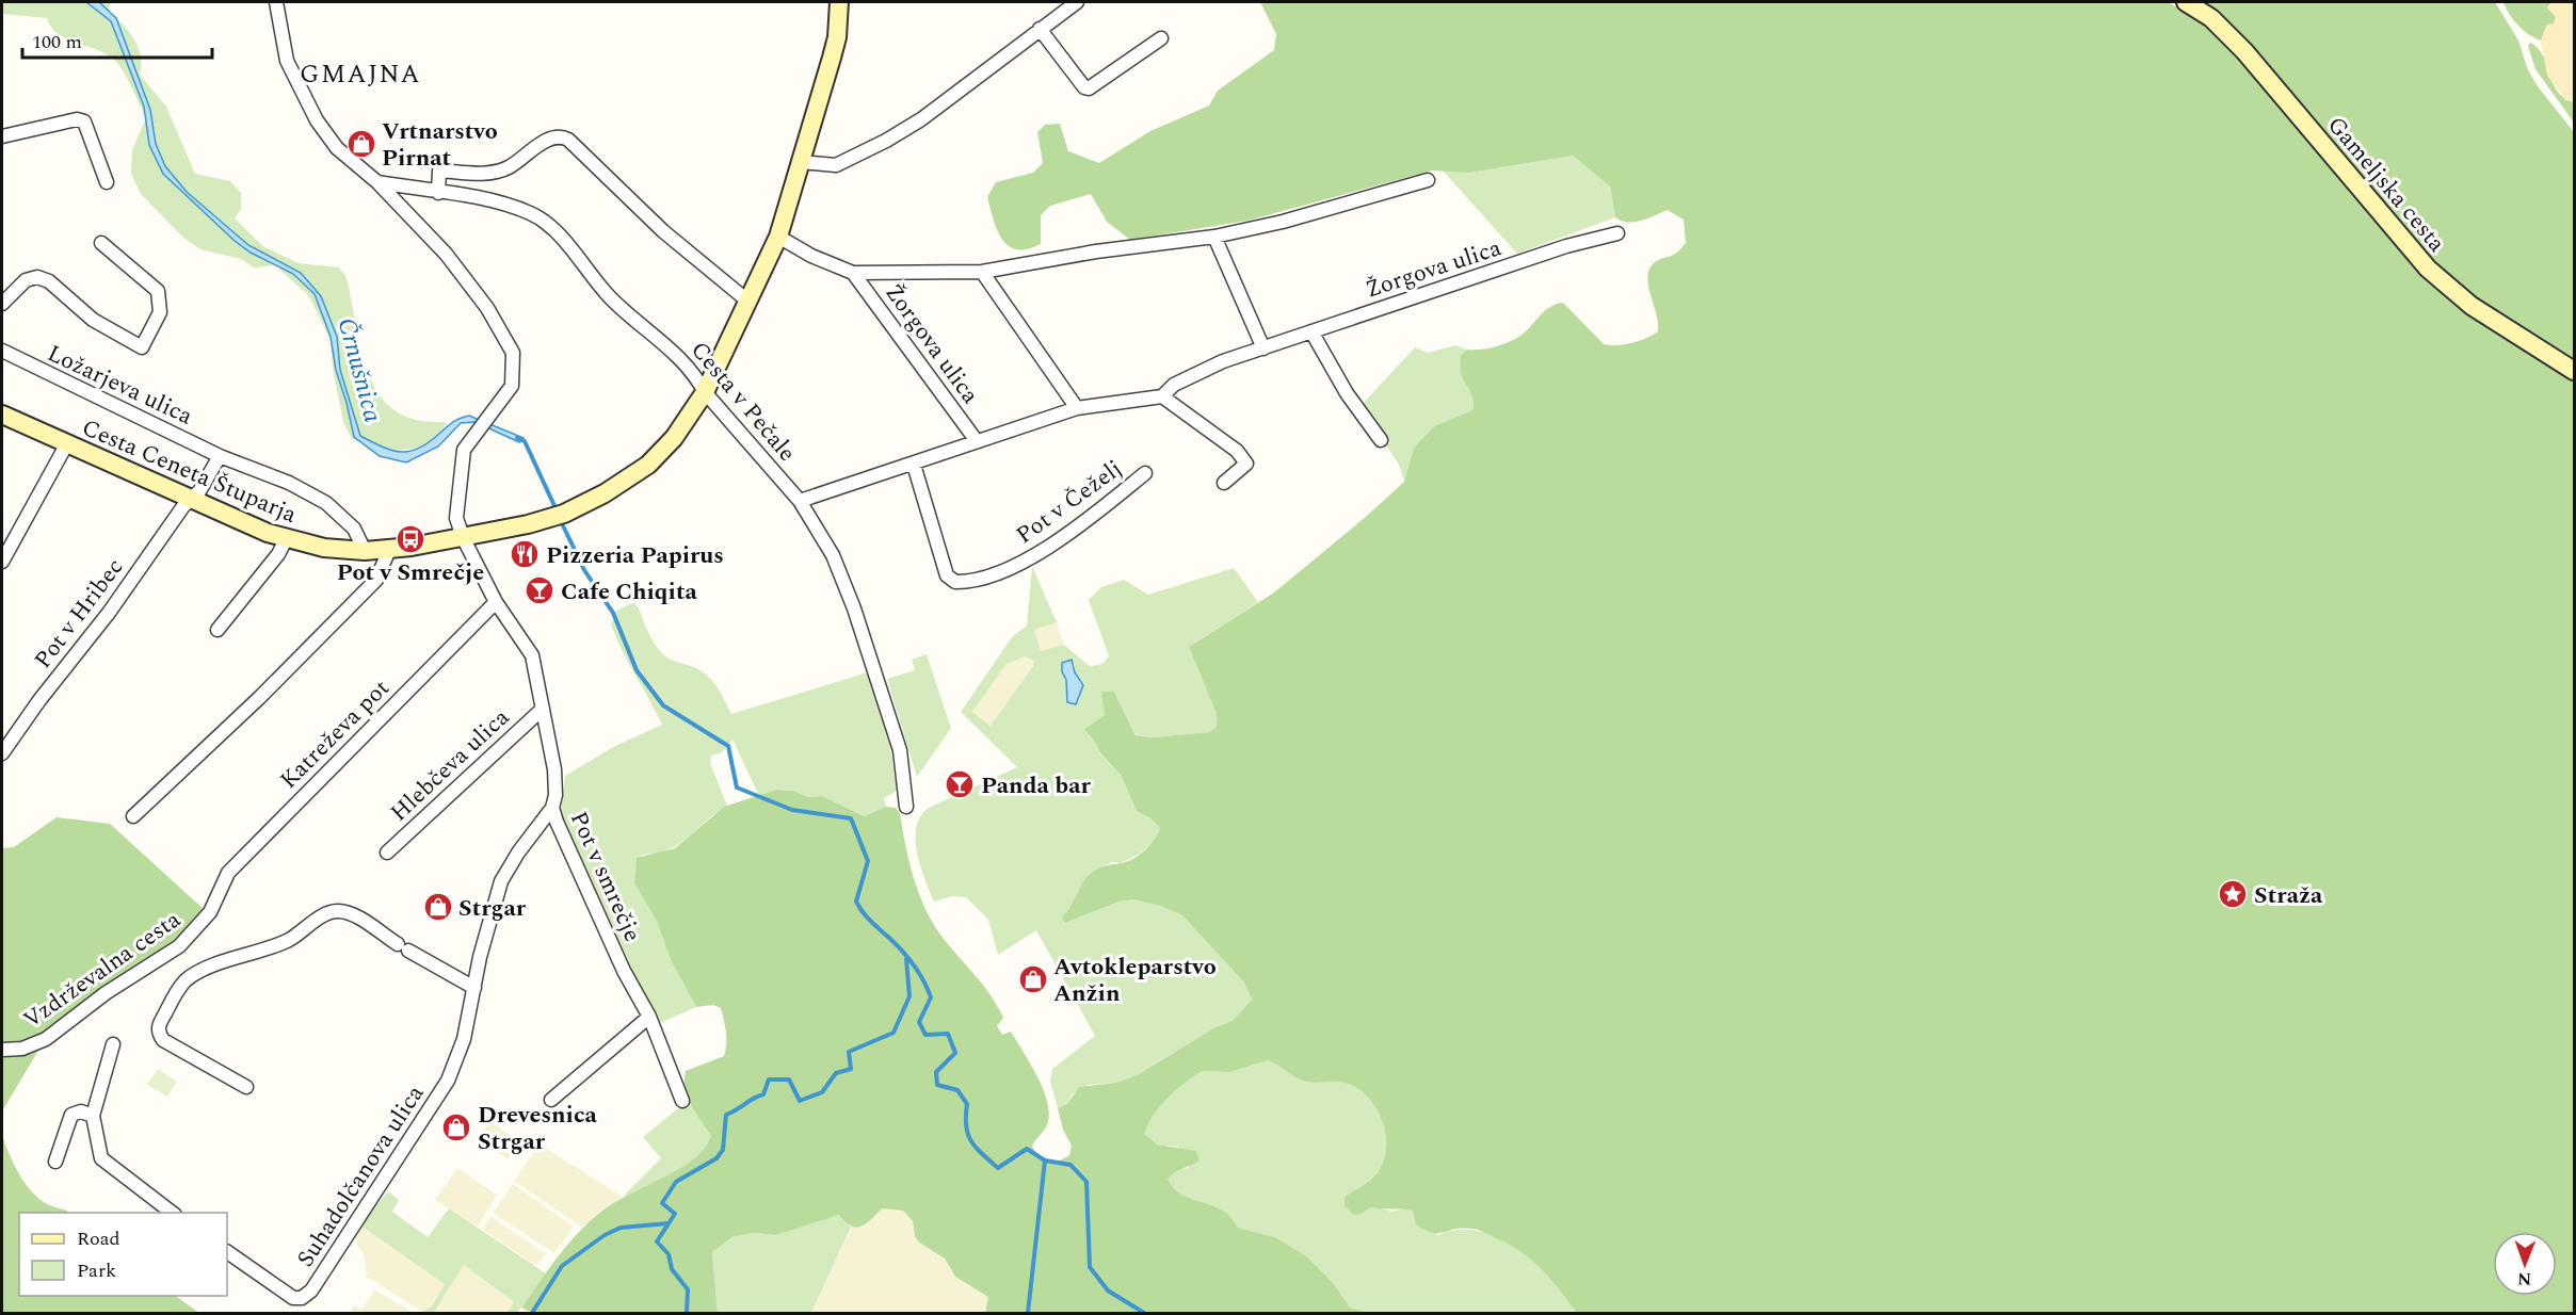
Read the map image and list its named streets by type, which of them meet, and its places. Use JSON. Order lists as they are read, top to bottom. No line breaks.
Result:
{"streets":{"street":["Gameljska cesta","Žorgova ulica","Ložarjeva ulica","Cesta v Pečale","Cesta Ceneta Štuparja","Pot v Čeželj","Pot v Hribec","Katreževa pot","Hlebčeva ulica","Pot v smrečje","Vzdrževalna cesta","Suhadolčanova ulica"]},"crossings":[["Žorgova ulica","Cesta v Pečale"],["Žorgova ulica","Cesta Ceneta Štuparja"],["Žorgova ulica","Pot v Čeželj"],["Ložarjeva ulica","Cesta Ceneta Štuparja"],["Ložarjeva ulica","Pot v Hribec"],["Cesta v Pečale","Cesta Ceneta Štuparja"],["Cesta v Pečale","Pot v smrečje"],["Cesta Ceneta Štuparja","Pot v Hribec"],["Cesta Ceneta Štuparja","Pot v smrečje"],["Katreževa pot","Pot v smrečje"],["Katreževa pot","Vzdrževalna cesta"],["Hlebčeva ulica","Pot v smrečje"],["Pot v smrečje","Suhadolčanova ulica"]],"districts":["GMAJNA"],"water":["Črnušnica"],"places":{"shop":["Vrtnarstvo Pirnat","Strgar","Avtokleparstvo Anžin","Drevesnica Strgar"],"bus stop":["Pot v Smrečje"],"restaurant":["Pizzeria Papirus"],"bar":["Cafe Chiqita","Panda bar"],"place":["Straža"]},"legend":["Road","Park"],"scale_bar":"100 m","north":"bottom"}
